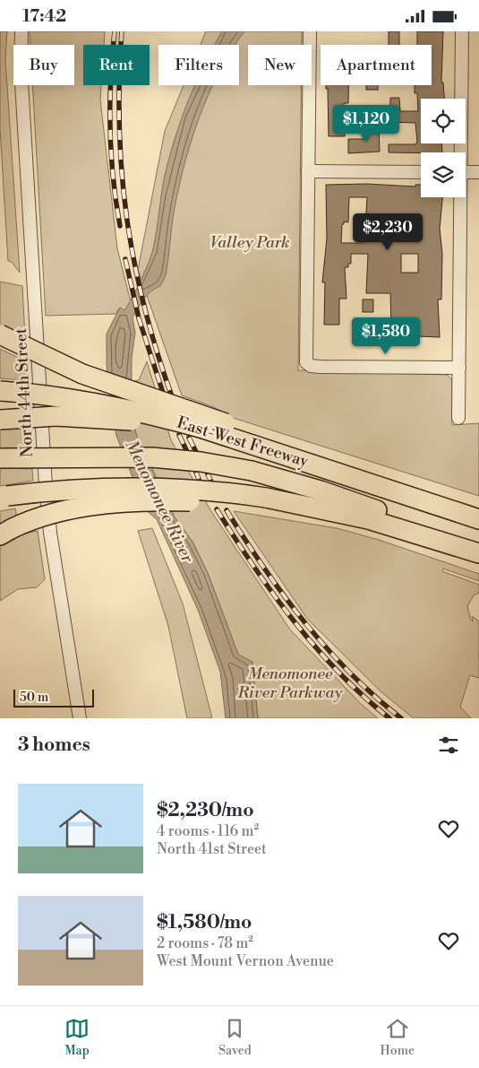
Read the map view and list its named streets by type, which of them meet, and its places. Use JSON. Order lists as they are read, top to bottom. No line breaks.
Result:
{"streets":{"highway":["East-West Freeway"],"street":["North 44th Street"]},"water":["Menomonee River"],"parks":["Valley Park","Menomonee River Parkway"],"scale_bar":"50 m","page":{"status":"17:42","chip":["Buy","Rent","Filters","New","Apartment"],"price":["$1,120","$2,230","$1,580"],"scale":"50 m","heading":"3 homes","list":[{"name":"$2,230/mo","note":"4 rooms · 116 m² · North 41st Street"},{"name":"$1,580/mo","note":"2 rooms · 78 m² · West Mount Vernon Avenue"}],"tabs":["Map","Saved","Home"]}}
